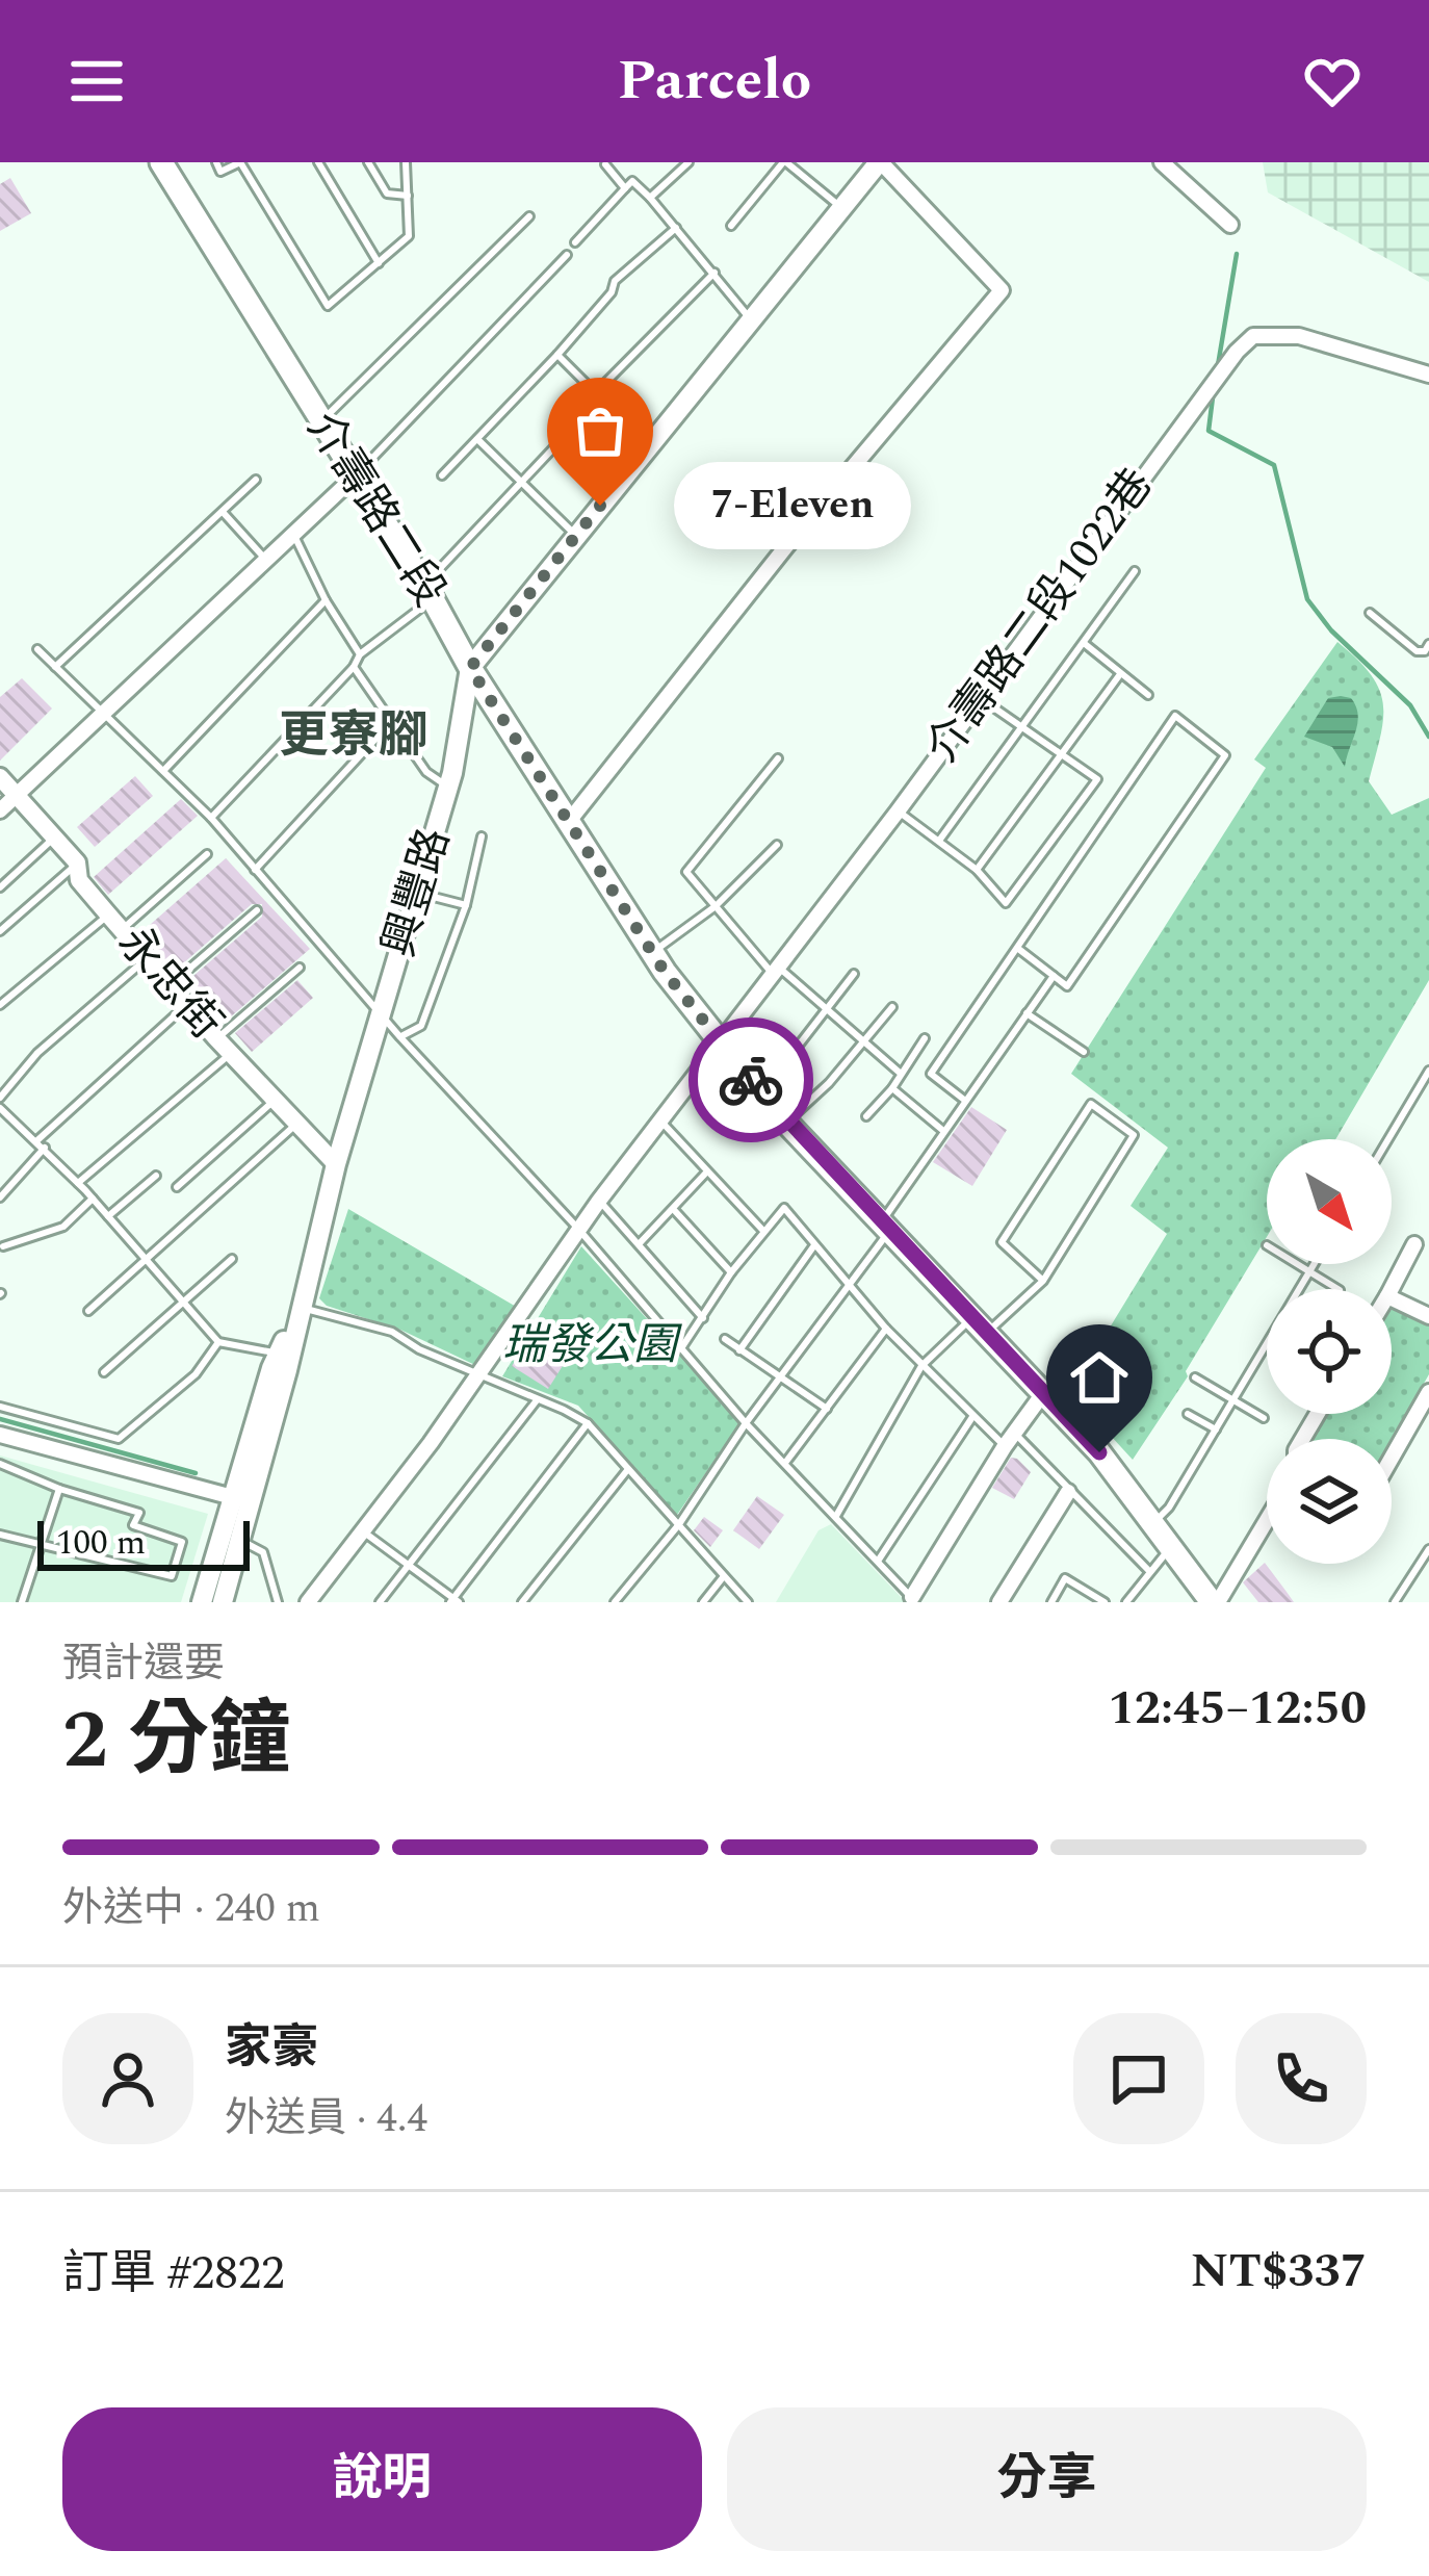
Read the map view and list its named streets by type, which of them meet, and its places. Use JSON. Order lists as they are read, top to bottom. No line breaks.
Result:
{"streets":{"main road":["介壽路二段","興豐路"],"street":["介壽路二段1022巷","永忠街"]},"crossings":[["介壽路二段","介壽路二段1022巷"],["介壽路二段","興豐路"],["興豐路","永忠街"]],"districts":["更寮腳"],"parks":["瑞發公園"],"places":["7-Eleven"],"scale_bar":"100 m","north":"bottom right","page":{"header":"Parcelo","bubble":"7-Eleven","scale":"100 m","heading":["2 分鐘","預計還要","12:45–12:50"],"panel":["家豪","外送員 · 4.4","訂單 #2822","NT$337"],"bar":"外送中 · 240 m","buttons":["說明","分享"]}}
